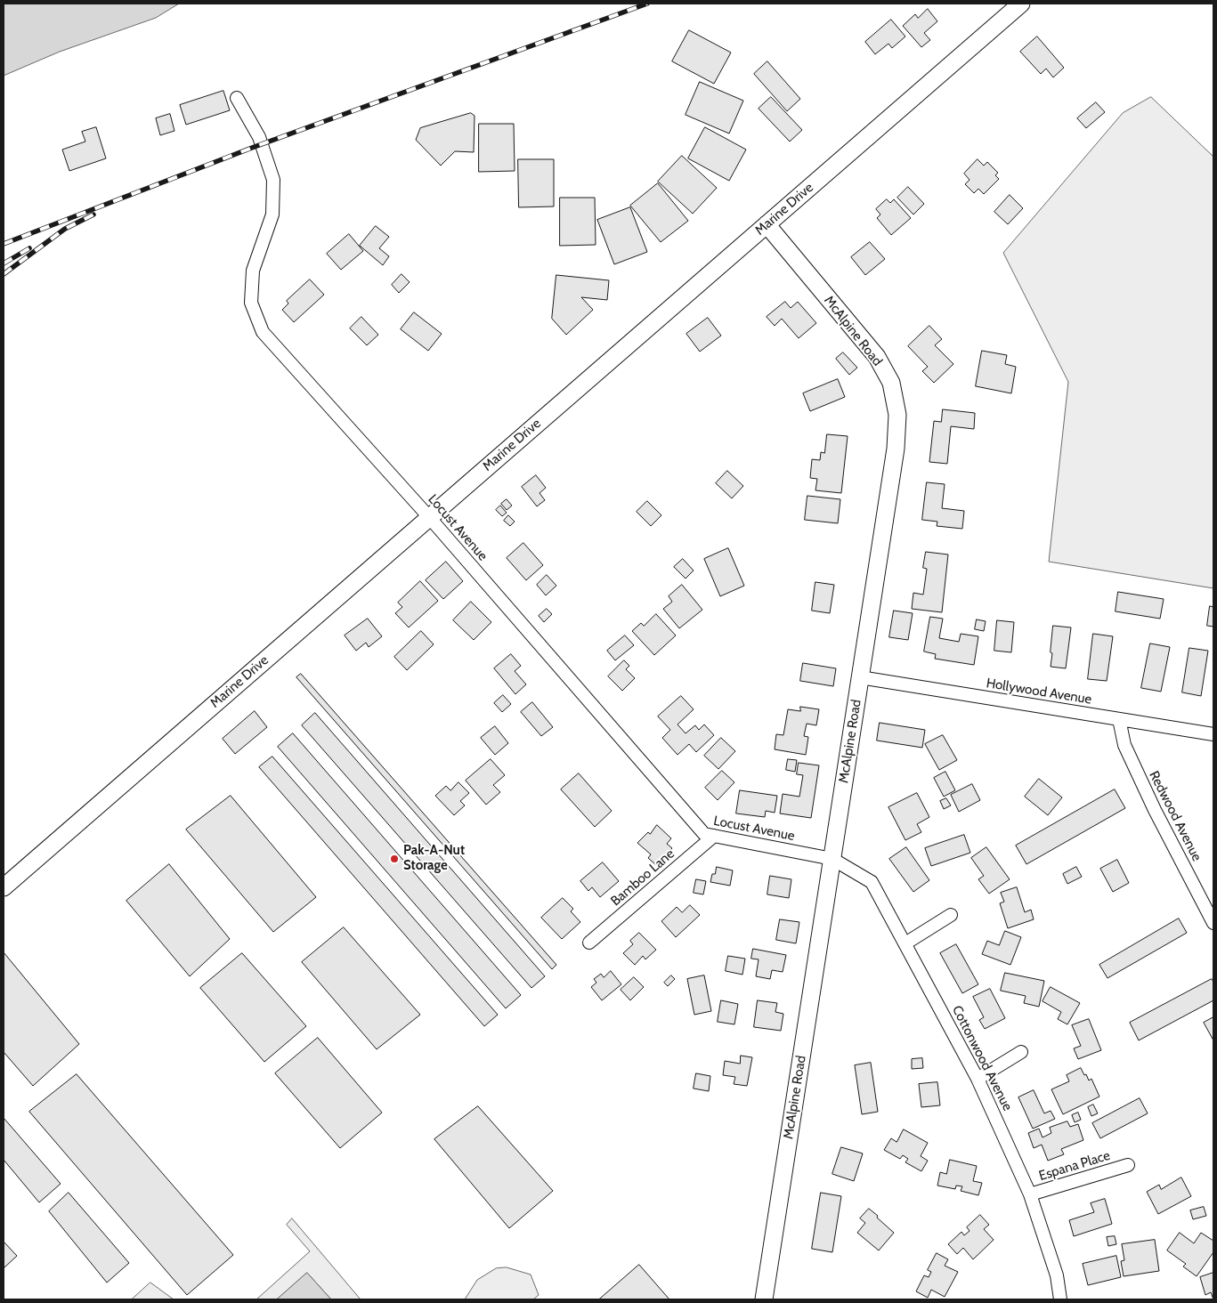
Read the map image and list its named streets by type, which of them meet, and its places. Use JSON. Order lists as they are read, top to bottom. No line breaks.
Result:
{"streets":{"main road":["Marine Drive","McAlpine Road"],"street":["Locust Avenue","Hollywood Avenue","Redwood Avenue","Bamboo Lane","Cottonwood Avenue","Espana Place"]},"crossings":[["Marine Drive","McAlpine Road"],["Marine Drive","Locust Avenue"],["McAlpine Road","Locust Avenue"],["McAlpine Road","Hollywood Avenue"],["McAlpine Road","Cottonwood Avenue"],["Locust Avenue","Bamboo Lane"],["Locust Avenue","Cottonwood Avenue"],["Hollywood Avenue","Redwood Avenue"],["Cottonwood Avenue","Espana Place"]],"places":["Pak-A-Nut Storage"]}
